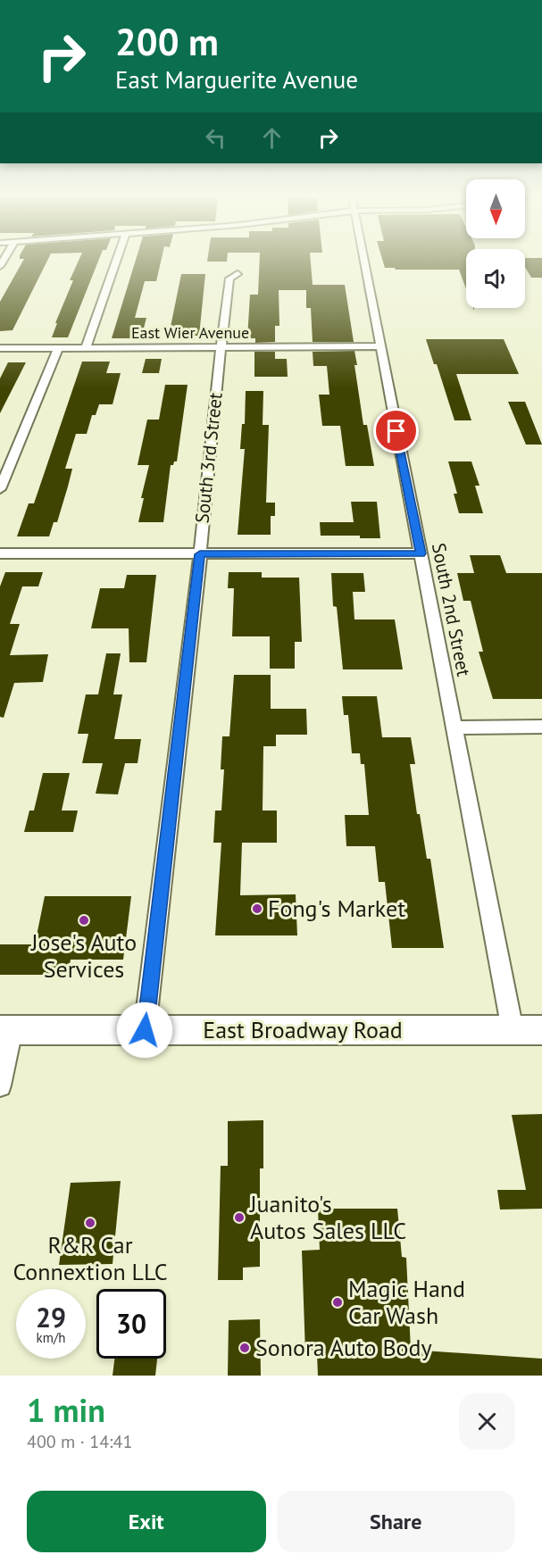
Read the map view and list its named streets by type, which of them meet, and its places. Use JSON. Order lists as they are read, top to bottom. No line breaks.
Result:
{"streets":{"main road":["East Broadway Road"],"street":["East Wier Avenue","South 3rd Street","South 2nd Street"]},"crossings":[["East Wier Avenue","South 3rd Street"],["East Wier Avenue","South 2nd Street"],["South 3rd Street","East Broadway Road"],["South 2nd Street","East Broadway Road"]],"places":["Fong's Market","Jose's Auto Services","Juanito's Autos Sales LLC","R&R Car Connextion LLC","Magic Hand Car Wash","Sonora Auto Body"],"north":"bottom","page":{"turn":["200 m","East Marguerite Avenue"],"speed":"29 km/h","limit":"30","heading":["1 min","400 m · 14:41"],"buttons":["Exit","Share"]}}
